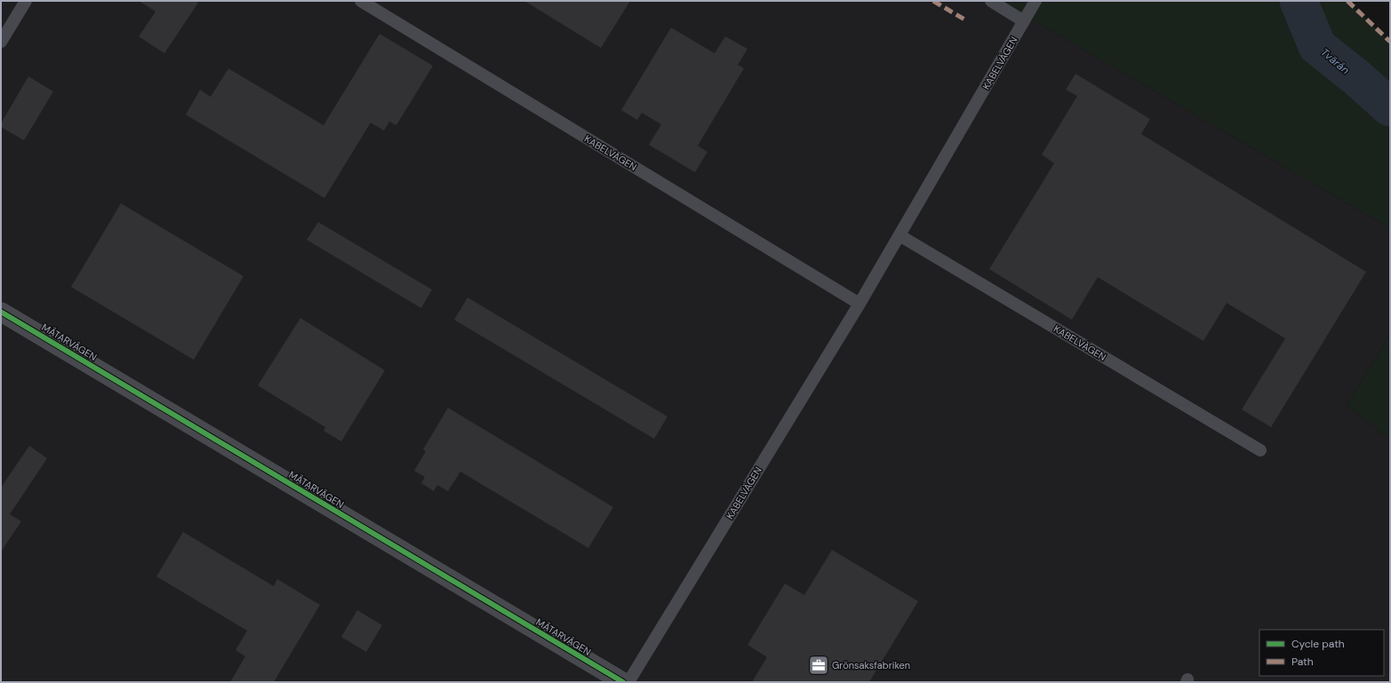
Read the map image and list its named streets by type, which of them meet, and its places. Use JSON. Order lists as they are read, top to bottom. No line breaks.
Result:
{"streets":{"street":["MÄTARVÄGEN"],"lane":["KABELVÄGEN"]},"water":["Tvärån"],"places":{"office":["Grönsaksfabriken"]},"legend":["Cycle path","Path"]}
